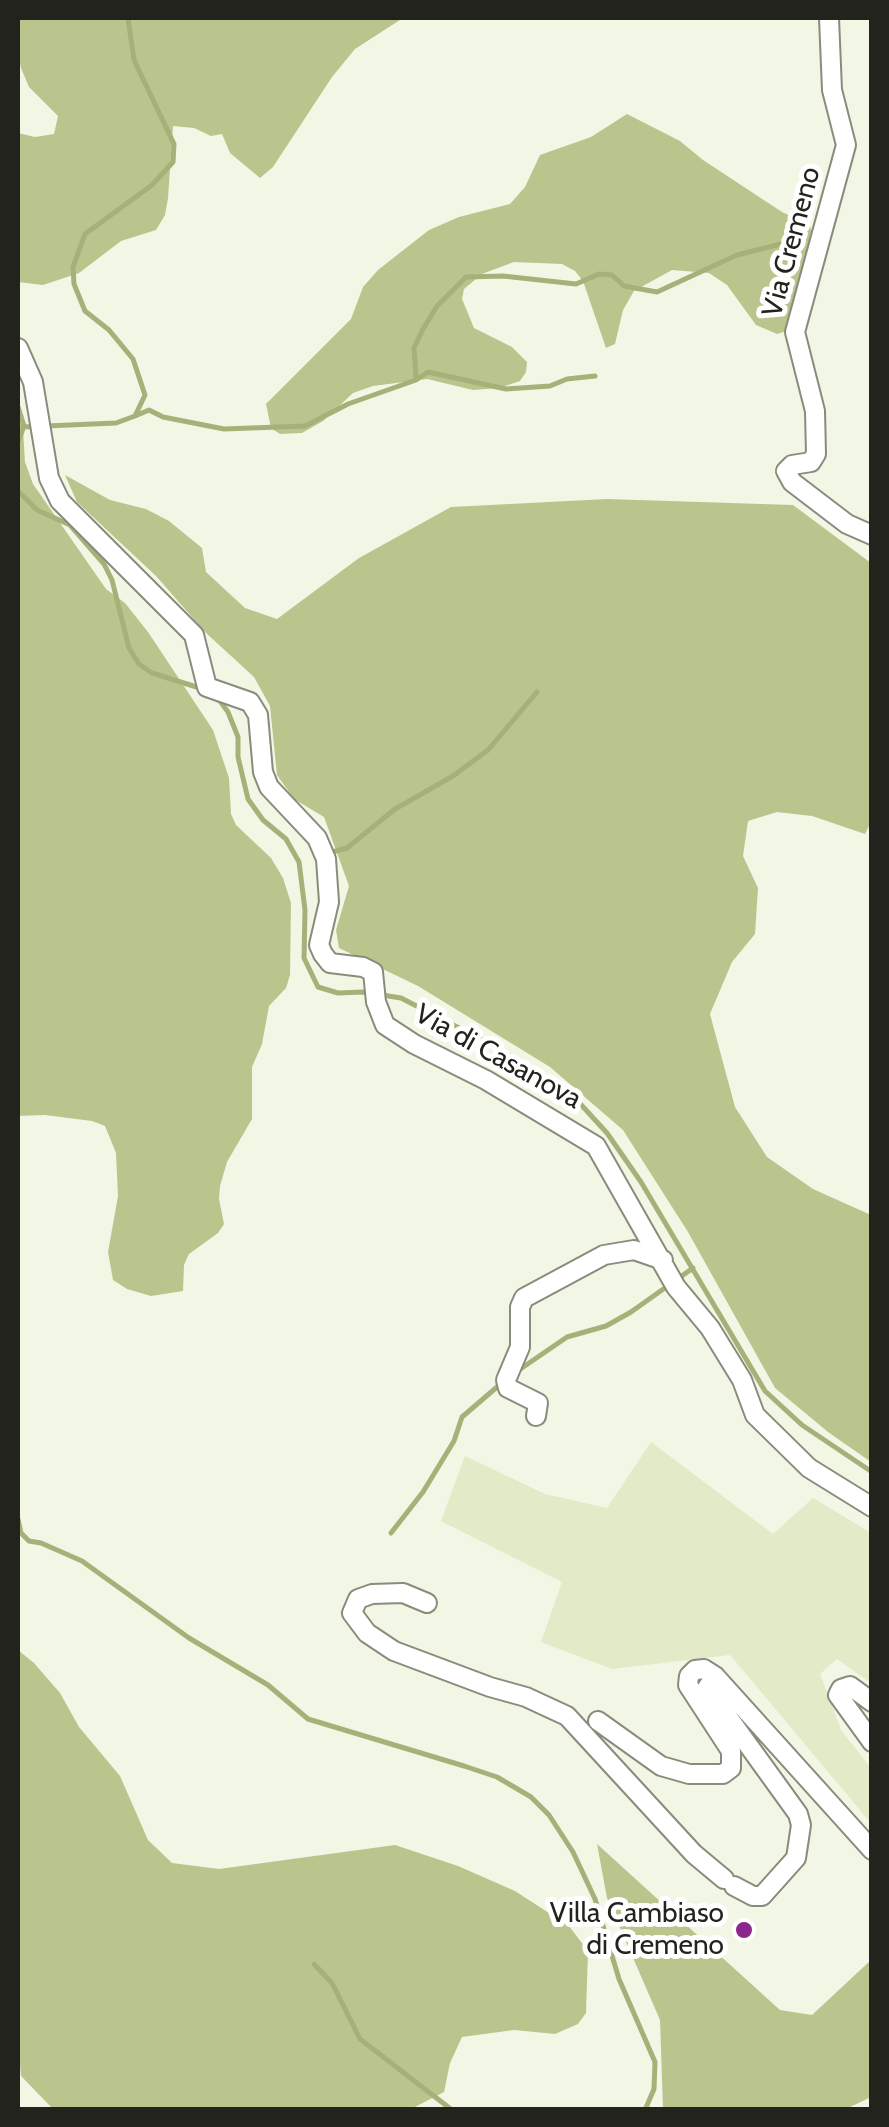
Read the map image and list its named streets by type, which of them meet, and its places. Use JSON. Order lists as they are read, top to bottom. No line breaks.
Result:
{"streets":{"street":["Via Cremeno","Via di Casanova"]},"places":["Villa Cambiaso di Cremeno"]}
